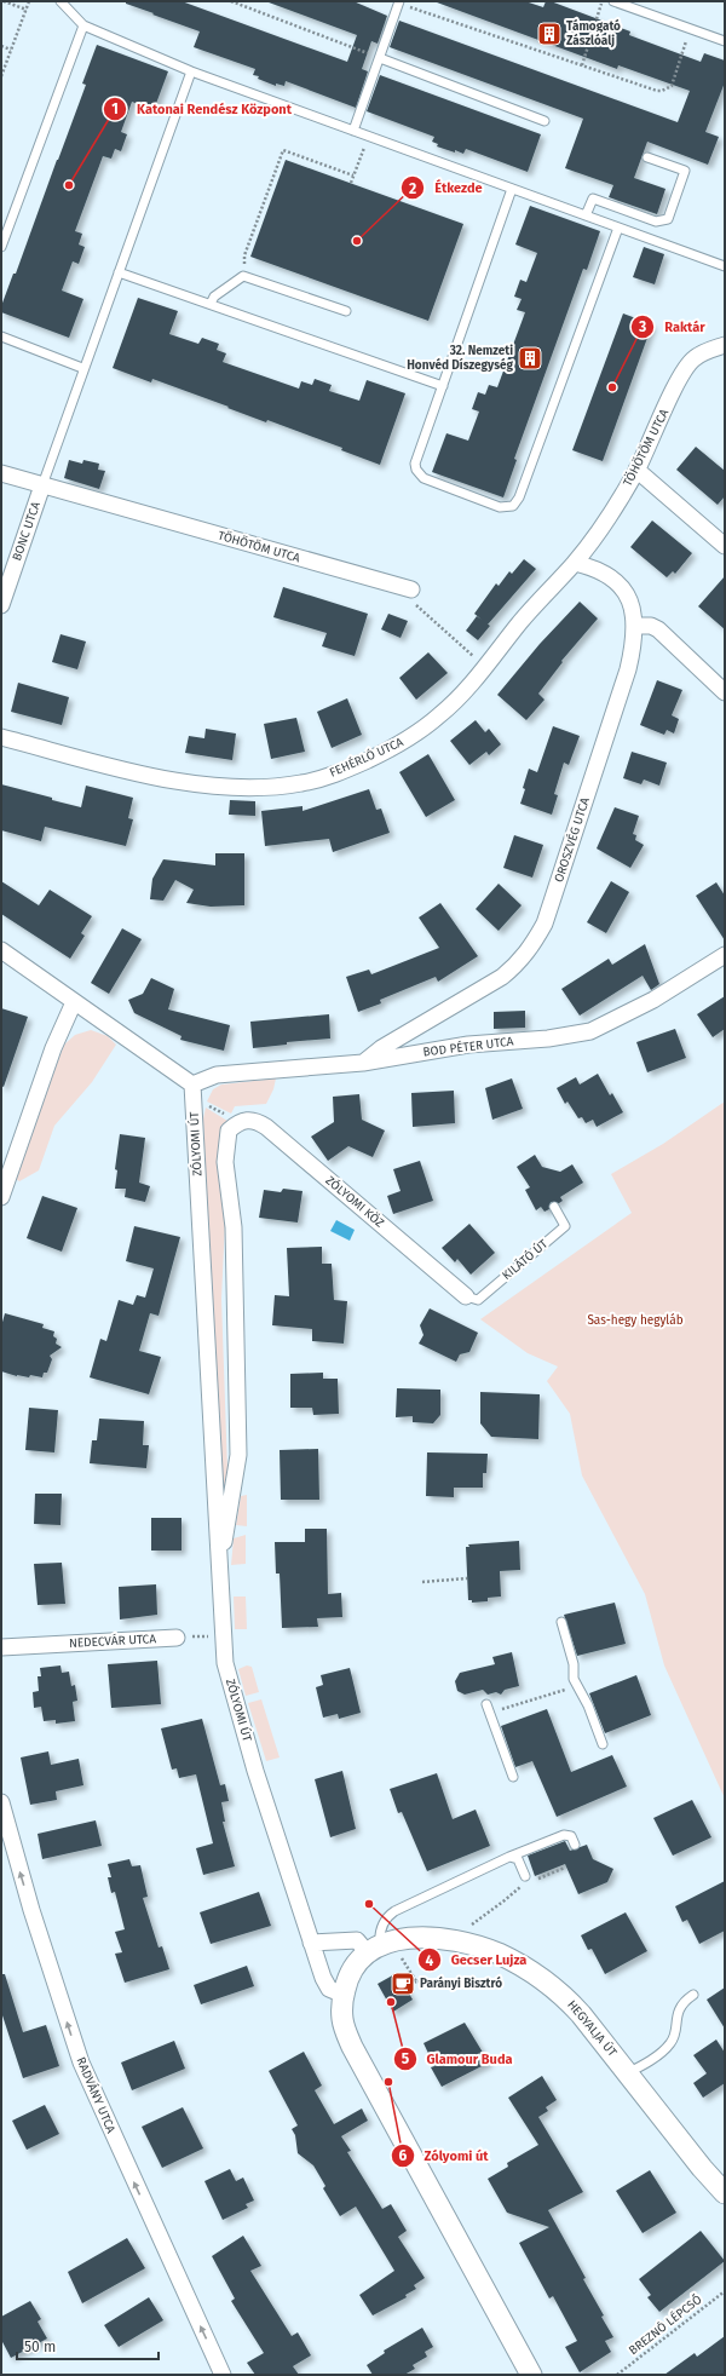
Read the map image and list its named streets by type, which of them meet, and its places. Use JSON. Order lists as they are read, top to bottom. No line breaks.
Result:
{"streets":{"street":["TÖHÖTÖM UTCA","BONC UTCA","FEHÉRLÓ UTCA","OROSZVÉG UTCA","BOD PÉTER UTCA","ZÓLYOMI ÚT","ZÓLYOMI KÖZ","NEDECVÁR UTCA","HEGYALJA ÚT","RADVÁNY UTCA"],"lane":["KILÁTÓ ÚT"],"path":["BREZNÓ LÉPCSŐ"]},"crossings":[["TÖHÖTÖM UTCA","BONC UTCA"],["TÖHÖTÖM UTCA","FEHÉRLÓ UTCA"],["TÖHÖTÖM UTCA","OROSZVÉG UTCA"],["FEHÉRLÓ UTCA","OROSZVÉG UTCA"],["OROSZVÉG UTCA","BOD PÉTER UTCA"],["BOD PÉTER UTCA","ZÓLYOMI ÚT"],["ZÓLYOMI ÚT","ZÓLYOMI KÖZ"],["ZÓLYOMI KÖZ","KILÁTÓ ÚT"]],"one_way":["RADVÁNY UTCA"],"parks":["Sas-hegy hegyláb"],"places":{"building":["Támogató Zászlóalj","32. Nemzeti Honvéd Díszegység"],"other":["Katonai Rendész Központ","Étkezde","Raktár","Gecser Lujza","Glamour Buda","Zólyomi út"],"cafe":["Parányi Bisztró"]},"scale_bar":"50 m"}
